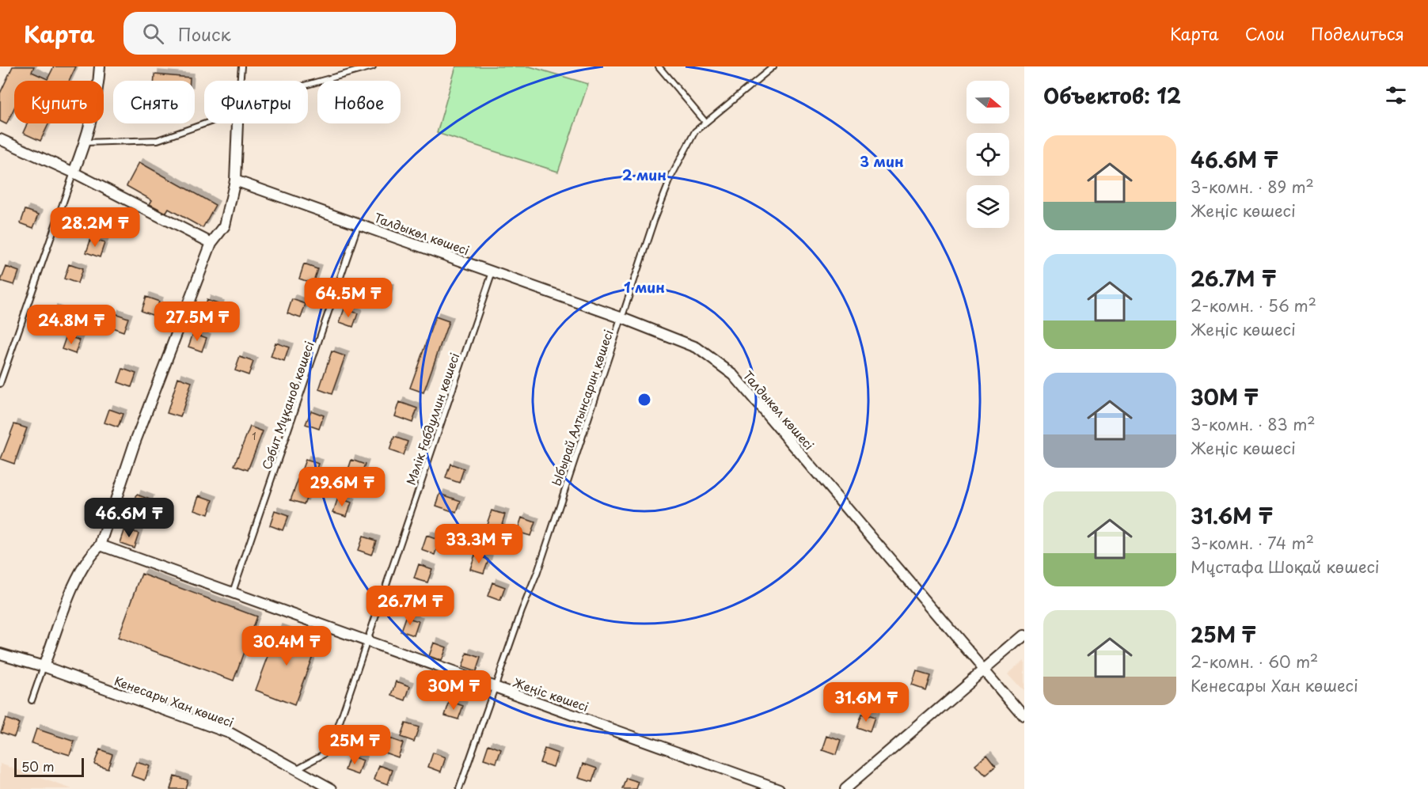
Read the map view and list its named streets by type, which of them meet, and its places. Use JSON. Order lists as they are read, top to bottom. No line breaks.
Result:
{"streets":{"street":["Талдыкөл көшесі","Жеңіс көшесі","Кенесары Хан көшесі"],"lane":["Сәбит Мұқанов көшесі","Ыбырай Алтынсарин көшесі","Мәлік Ғабдуллин көшесі"]},"crossings":[["Талдыкөл көшесі","Сәбит Мұқанов көшесі"],["Талдыкөл көшесі","Ыбырай Алтынсарин көшесі"],["Талдыкөл көшесі","Мәлік Ғабдуллин көшесі"],["Сәбит Мұқанов көшесі","Жеңіс көшесі"],["Ыбырай Алтынсарин көшесі","Жеңіс көшесі"],["Мәлік Ғабдуллин көшесі","Жеңіс көшесі"],["Мәлік Ғабдуллин көшесі","Кенесары Хан көшесі"]],"house_numbers":["1"],"scale_bar":"50 m","north":"right","page":{"header":"Карта","search":"Поиск","nav":["Карта","Слои","Поделиться"],"heading":"Объектов: 12","chip":["Купить","Снять","Фильтры","Новое"],"list":[{"name":"46.6M ₸","note":"3-комн. · 89 m² · Жеңіс көшесі"},{"name":"26.7M ₸","note":"2-комн. · 56 m² · Жеңіс көшесі"},{"name":"30M ₸","note":"3-комн. · 83 m² · Жеңіс көшесі"},{"name":"31.6M ₸","note":"3-комн. · 74 m² · Мұстафа Шоқай көшесі"},{"name":"25M ₸","note":"2-комн. · 60 m² · Кенесары Хан көшесі"}],"price":["28.2M ₸","64.5M ₸","27.5M ₸","24.8M ₸","29.6M ₸","46.6M ₸","33.3M ₸","26.7M ₸","30.4M ₸","30M ₸","31.6M ₸","25M ₸"],"scale":"50 m"},"rings":["3 мин","2 мин","1 мин"]}
